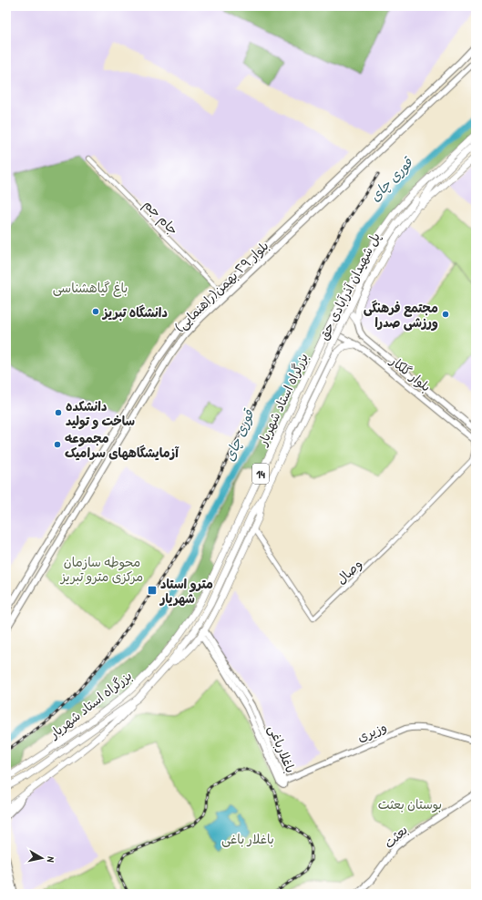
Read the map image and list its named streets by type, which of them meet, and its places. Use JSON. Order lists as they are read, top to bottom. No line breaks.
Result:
{"streets":{"highway":["پل شهیدان آذرآبادی حق","بزرگراه استاد شهریار","14"],"main road":["بلوار ٢٩ بهمن(راهنمایی)","بلوار گلکار","وزیری","باغلارباغی","بعثت"],"street":["جام جم","وصال"]},"crossings":[["جام جم","بلوار ٢٩ بهمن(راهنمایی)"],["پل شهیدان آذرآبادی حق","بزرگراه استاد شهریار"],["بلوار گلکار","بزرگراه استاد شهریار"],["وزیری","باغلارباغی"]],"water":["قوری چای"],"parks":["باغ گیاهشناسی","محوطه سازمان مرکزی مترو تبریز","بوستان بعثت","باغلار باغی"],"places":{"other":["دانشگاه تبریز","مجتمع فرهنگی ورزشی صدرا","دانشکده ساخت و تولید","مجموعه آزمایشگاههای سرامیک"],"transit":["مترو استاد شهریار"]},"north":"right"}
